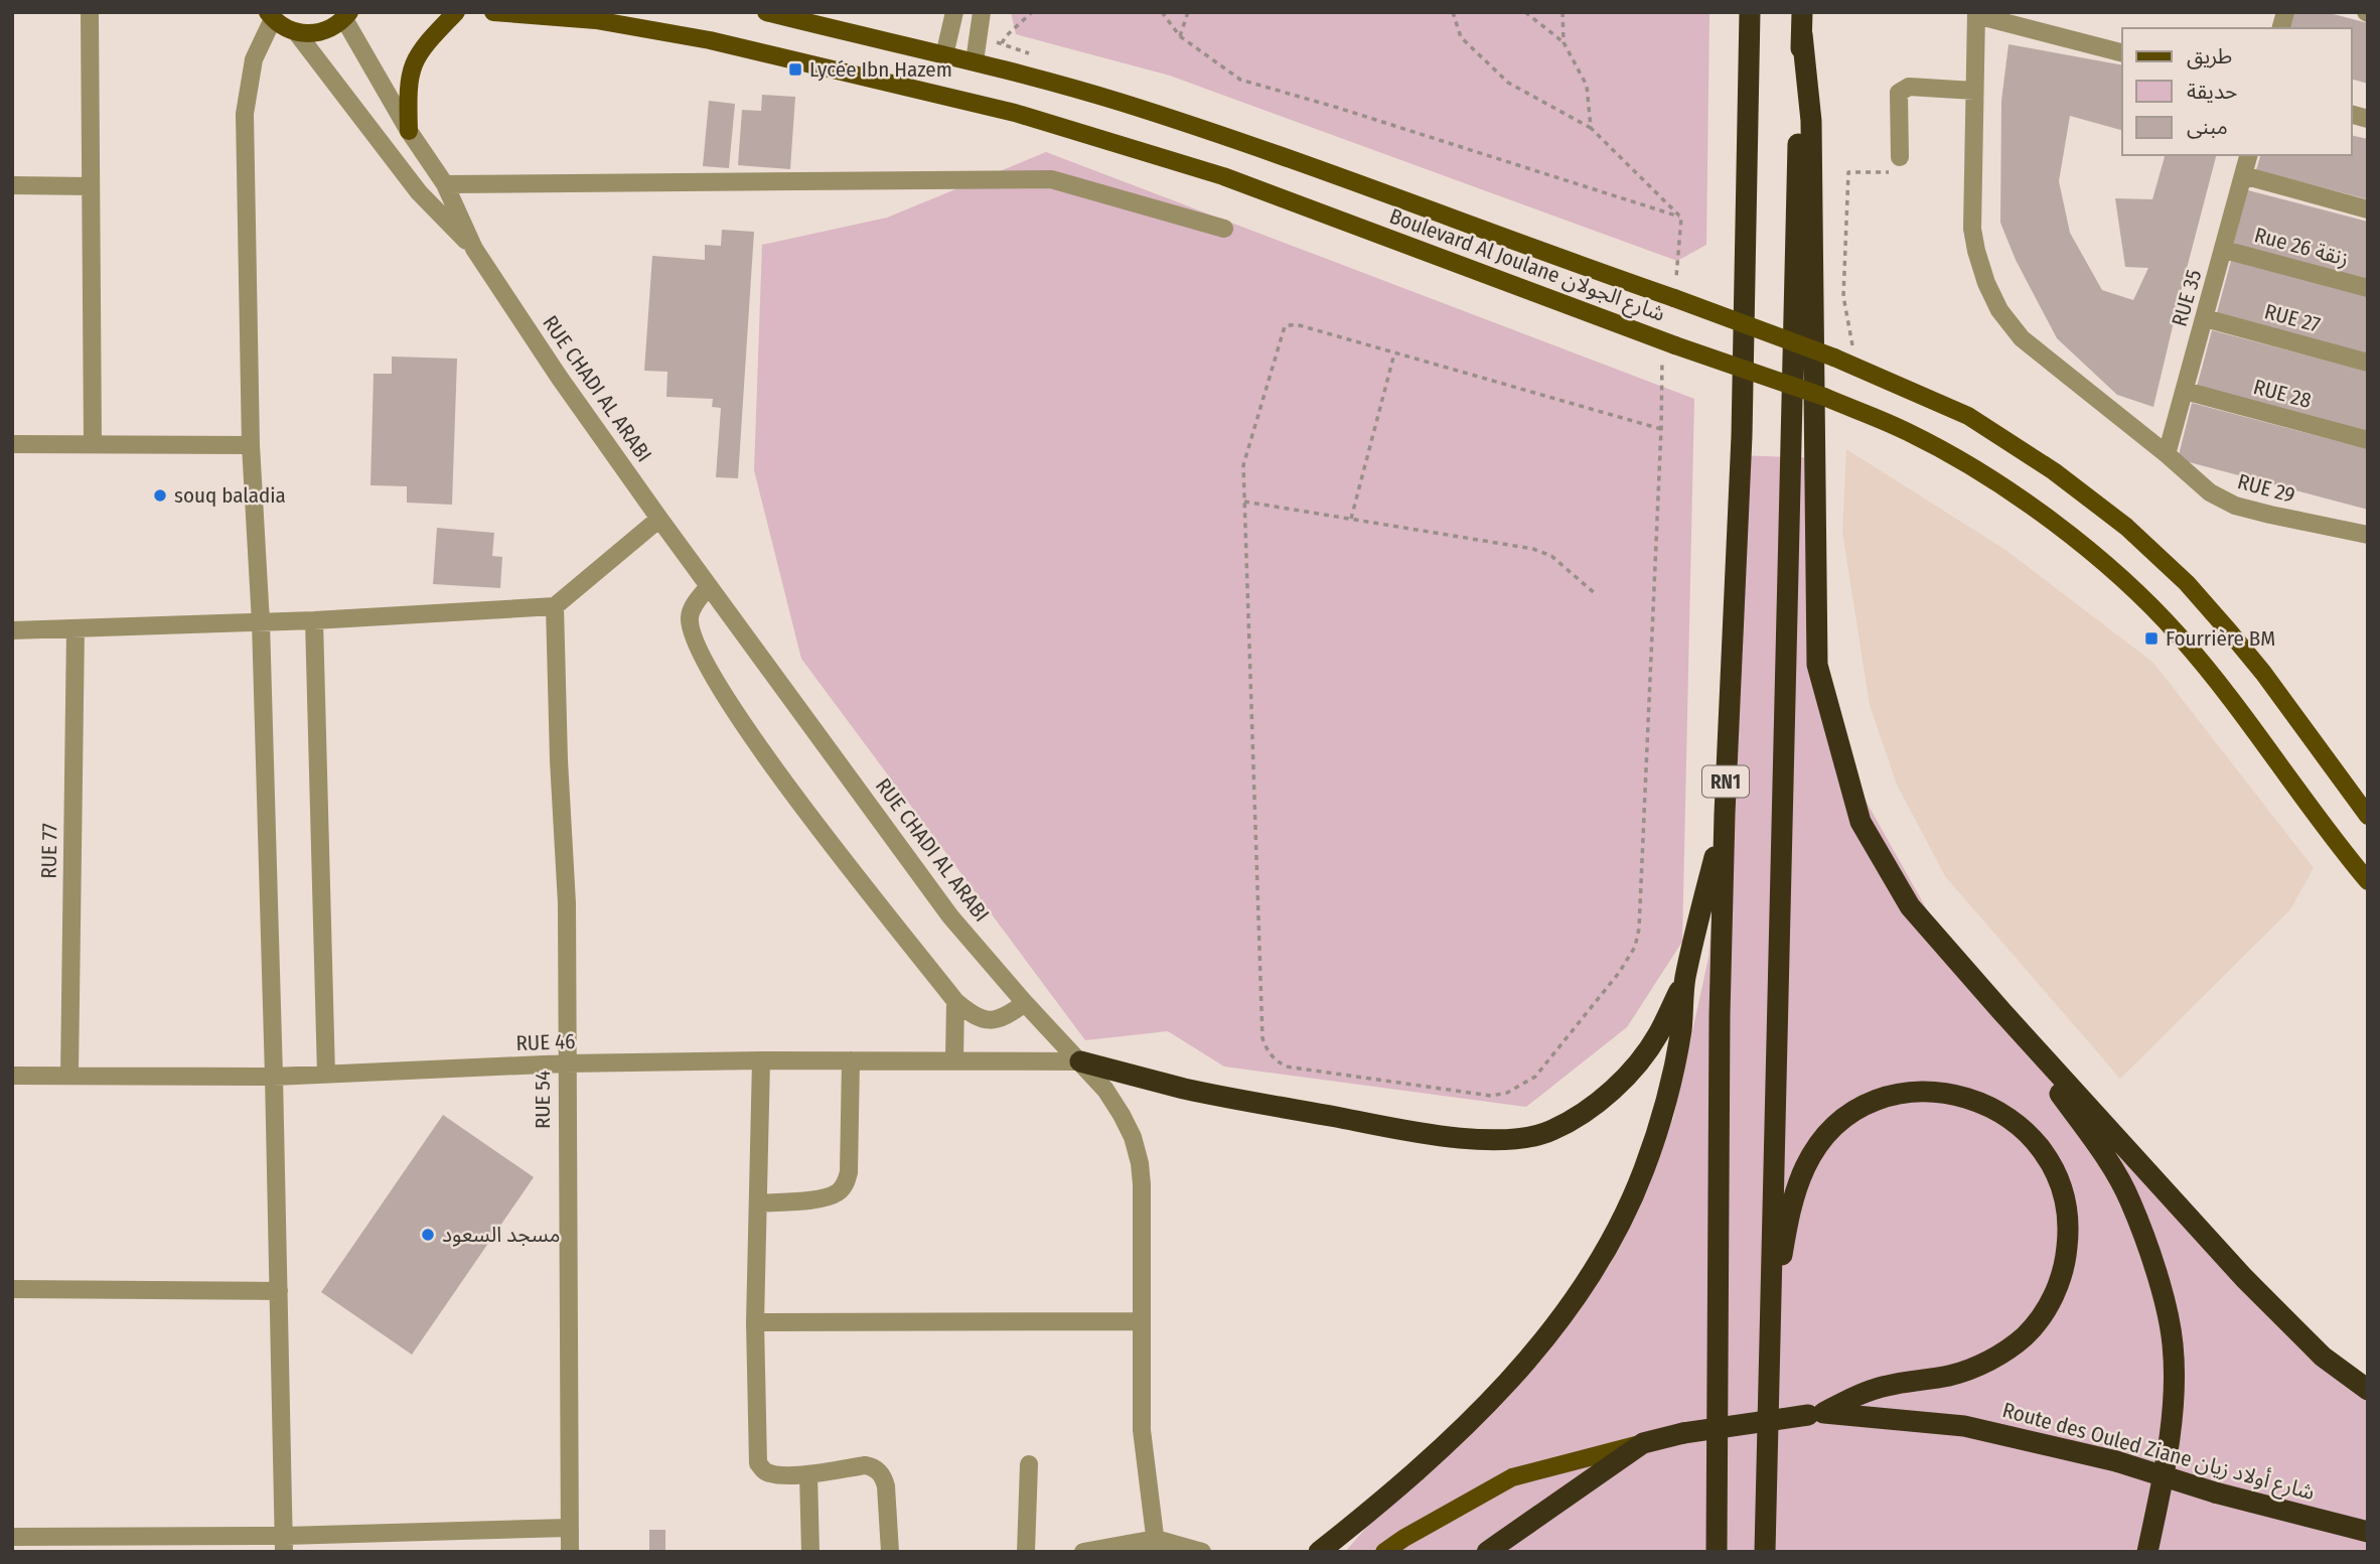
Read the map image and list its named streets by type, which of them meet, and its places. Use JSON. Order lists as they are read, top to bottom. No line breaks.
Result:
{"streets":{"highway":["RN1","Route des Ouled Ziane شارع أولاد زيان"],"main road":["Boulevard Al Joulane شارع الجولان"],"street":["Rue 26 زنقة","RUE 35","RUE 27","RUE CHADI AL ARABI","RUE 28","RUE 29","RUE 77","RUE 46","RUE 54"]},"crossings":[["Rue 26 زنقة","RUE 35"],["RUE 35","RUE 27"],["RUE 35","RUE 28"],["RUE 35","RUE 29"],["RUE CHADI AL ARABI","RUE 46"],["RUE 77","RUE 46"],["RUE 46","RUE 54"]],"places":{"transit":["Lycée Ibn Hazem","Fourrière BM"],"other":["souq baladia","مسجد السعود"]},"legend":["طريق","حديقة","مبنى"]}
